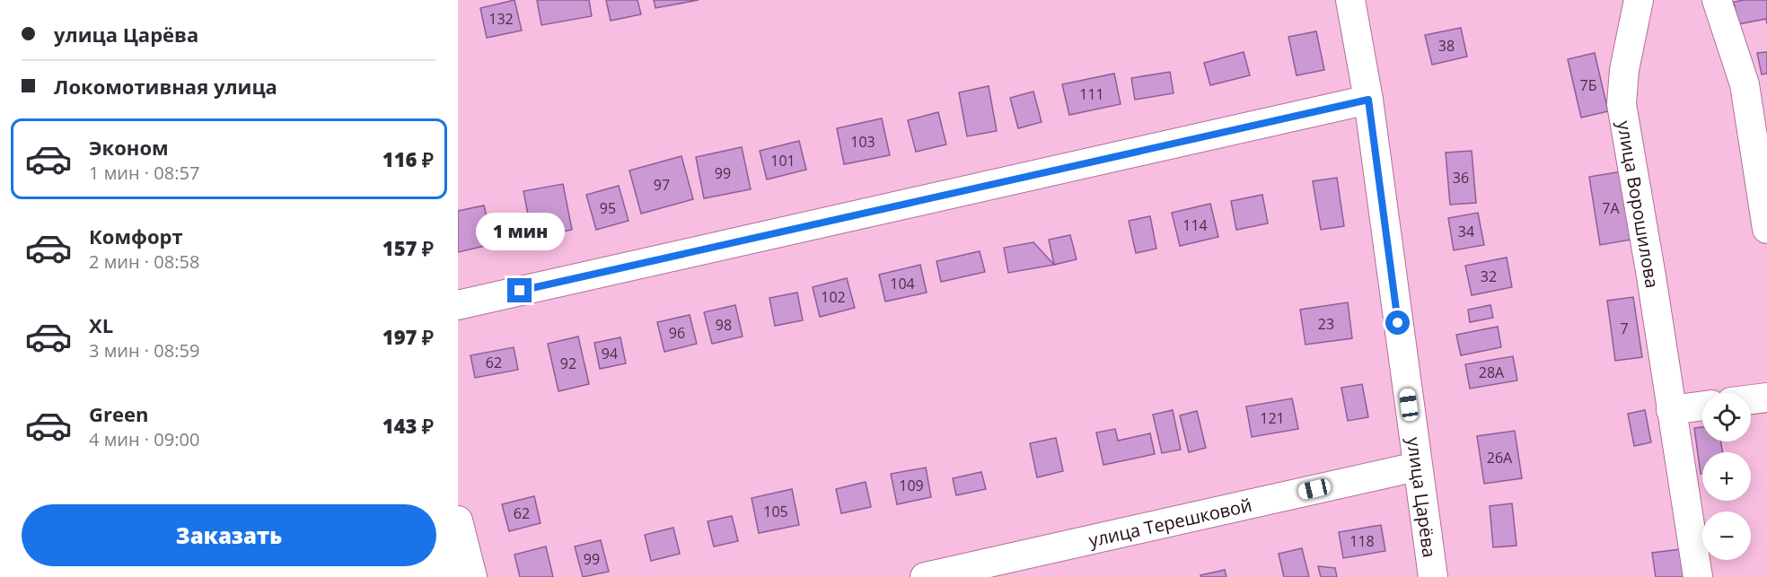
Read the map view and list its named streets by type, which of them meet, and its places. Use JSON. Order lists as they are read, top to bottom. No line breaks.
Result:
{"streets":{"street":["улица Ворошилова","улица Царёва","улица Терешковой"]},"crossings":[["улица Царёва","улица Терешковой"]],"house_numbers":["132","38","7Б","111","103","101","99","36","97","95","7А","114","34","32","104","102","23","98","7","96","94","62","92","28А","121","26А","109","105","62","118","99"],"page":{"banner":["улица Царёва","Локомотивная улица"],"list":[{"name":"Эконом","note":"1 мин · 08:57","value":"116 ₽"},{"name":"Комфорт","note":"2 мин · 08:58","value":"157 ₽"},{"name":"XL","note":"3 мин · 08:59","value":"197 ₽"},{"name":"Green","note":"4 мин · 09:00","value":"143 ₽"}],"bubble":"1 мин","map_buttons":["+","−"],"buttons":"Заказать"}}
